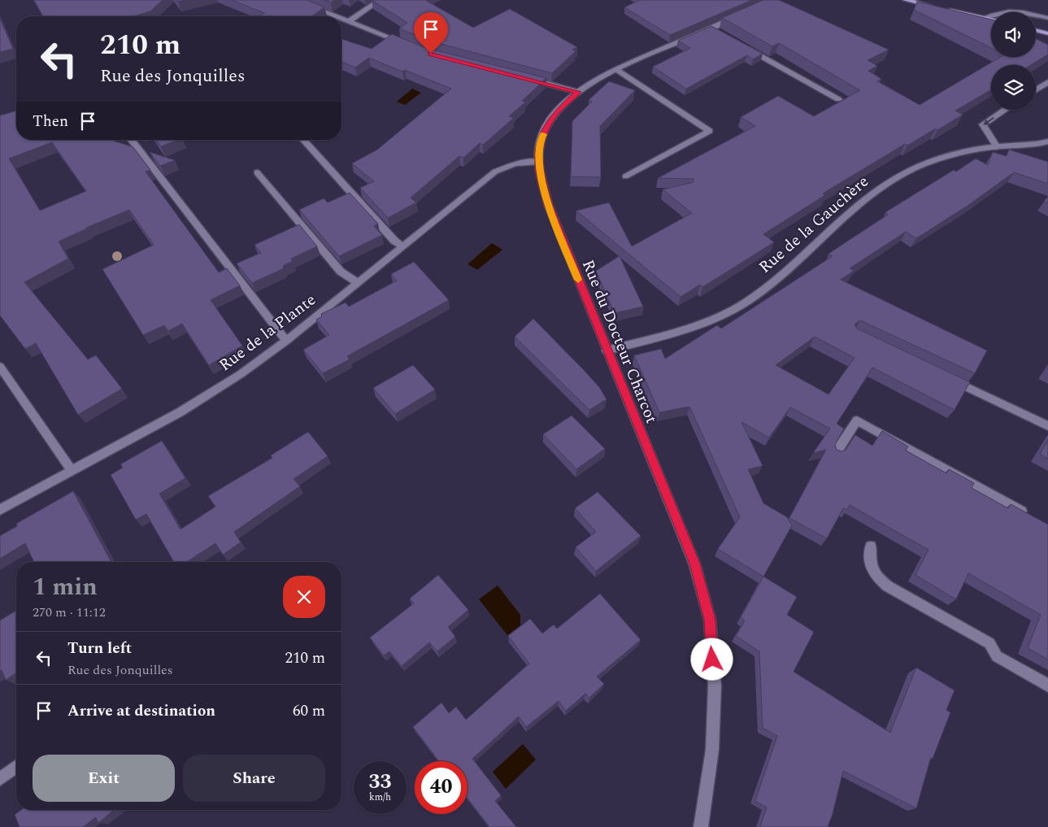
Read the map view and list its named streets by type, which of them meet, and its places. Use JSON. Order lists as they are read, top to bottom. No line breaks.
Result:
{"streets":{"street":["Rue de la Gauchère","Rue de la Plante","Rue du Docteur Charcot"]},"crossings":[["Rue de la Gauchère","Rue du Docteur Charcot"],["Rue de la Plante","Rue du Docteur Charcot"]],"page":{"turn":["210 m","Rue des Jonquilles"],"then":"Then","heading":["1 min","270 m · 11:12"],"list":[{"name":"Turn left","note":"Rue des Jonquilles","value":"210 m"},{"name":"Arrive at destination","value":"60 m"}],"buttons":["Exit","Share"],"speed":"33 km/h","limit":"40"}}
